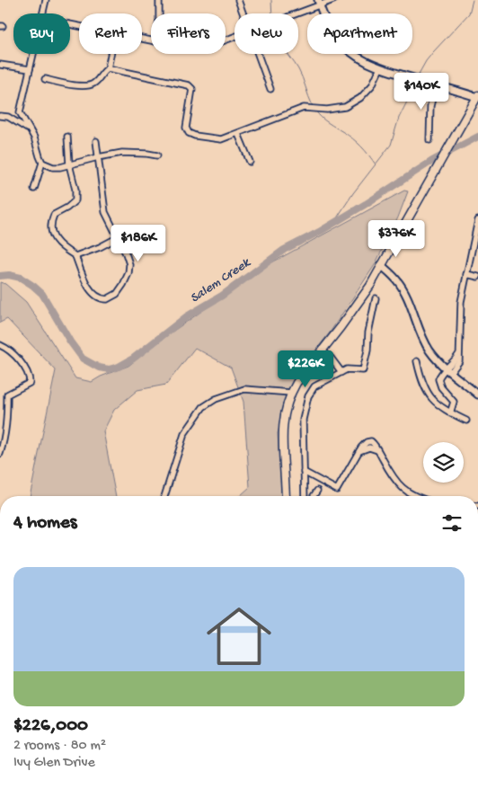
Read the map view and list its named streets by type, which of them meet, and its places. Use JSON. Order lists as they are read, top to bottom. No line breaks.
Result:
{"water":["Salem Creek"],"page":{"chip":["Buy","Rent","Filters","New","Apartment"],"price":["$140K","$376K","$186K","$226K"],"heading":"4 homes","list":[{"name":"$226,000","note":"2 rooms · 80 m² · Ivy Glen Drive"}]}}
